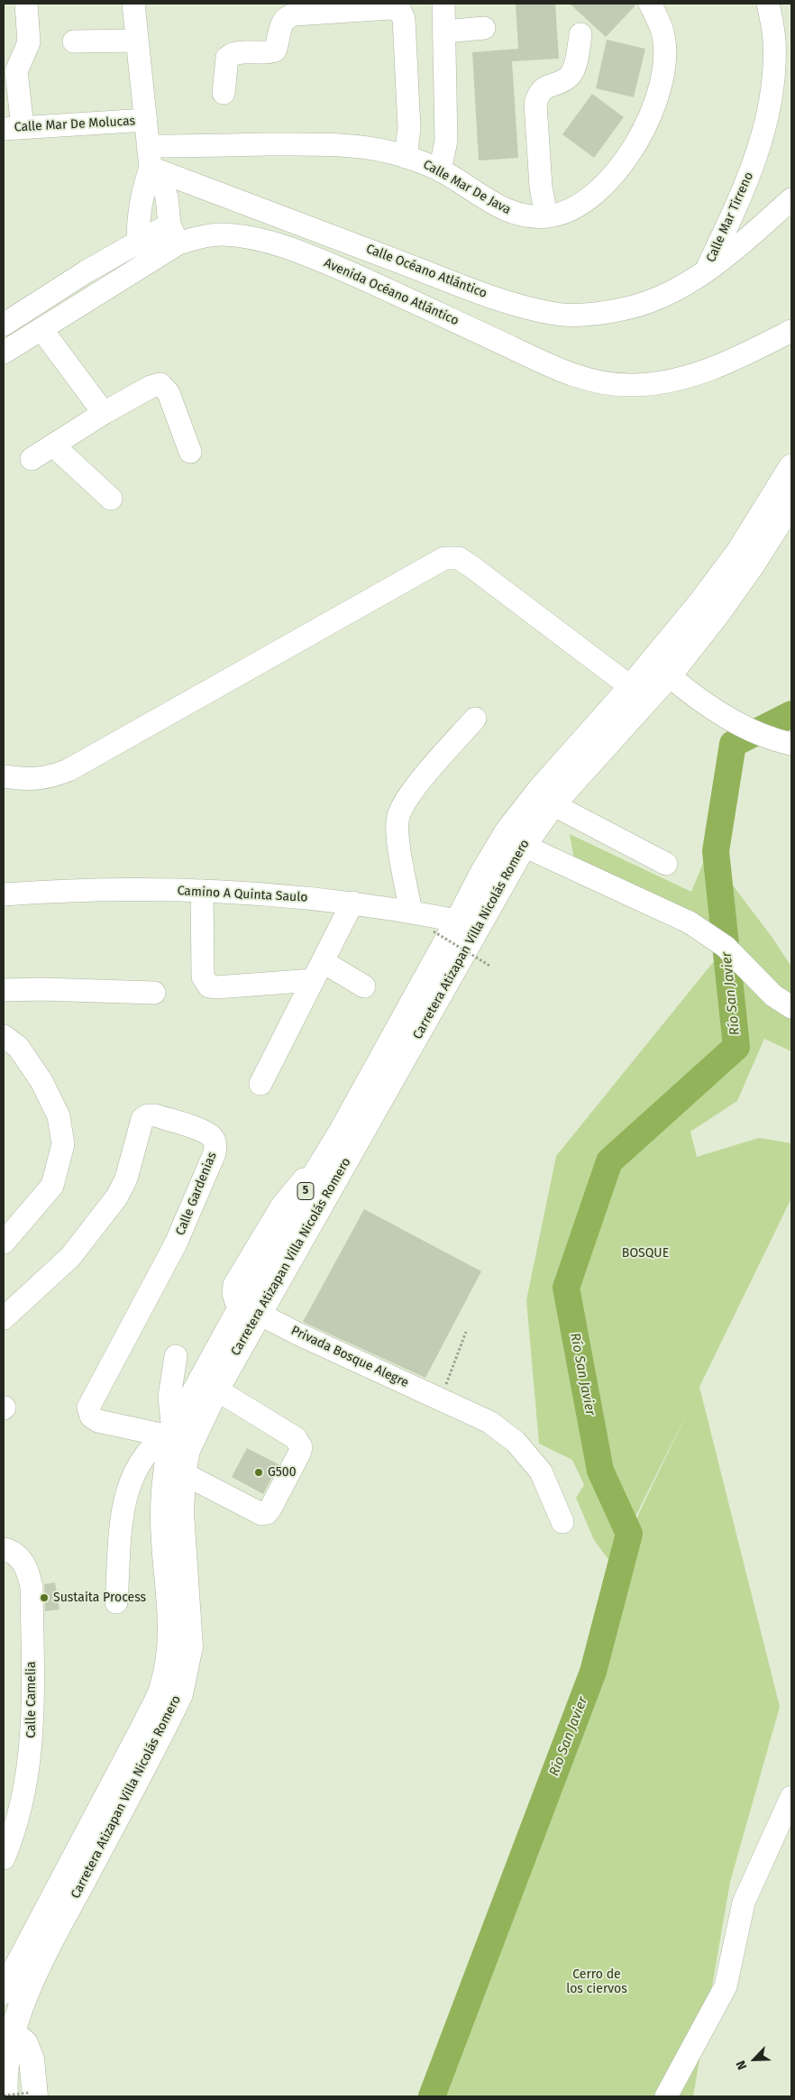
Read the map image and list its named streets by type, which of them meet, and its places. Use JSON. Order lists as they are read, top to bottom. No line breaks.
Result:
{"streets":{"main road":["Carretera Atizapan Villa Nicolás Romero","5"],"street":["Calle Mar De Molucas","Calle Mar De Java","Calle Mar Tirreno","Calle Océano Atlántico","Avenida Océano Atlántico","Camino A Quinta Saulo","Calle Gardenias","Privada Bosque Alegre","Calle Camelia"]},"crossings":[["Calle Mar De Java","Calle Océano Atlántico"],["Calle Mar Tirreno","Calle Océano Atlántico"],["Camino A Quinta Saulo","Carretera Atizapan Villa Nicolás Romero"],["Carretera Atizapan Villa Nicolás Romero","Calle Gardenias"],["Carretera Atizapan Villa Nicolás Romero","Privada Bosque Alegre"]],"water":["Río San Javier"],"parks":["BOSQUE","Cerro de los ciervos"],"places":["G500","Sustaita Process"],"north":"bottom left"}
